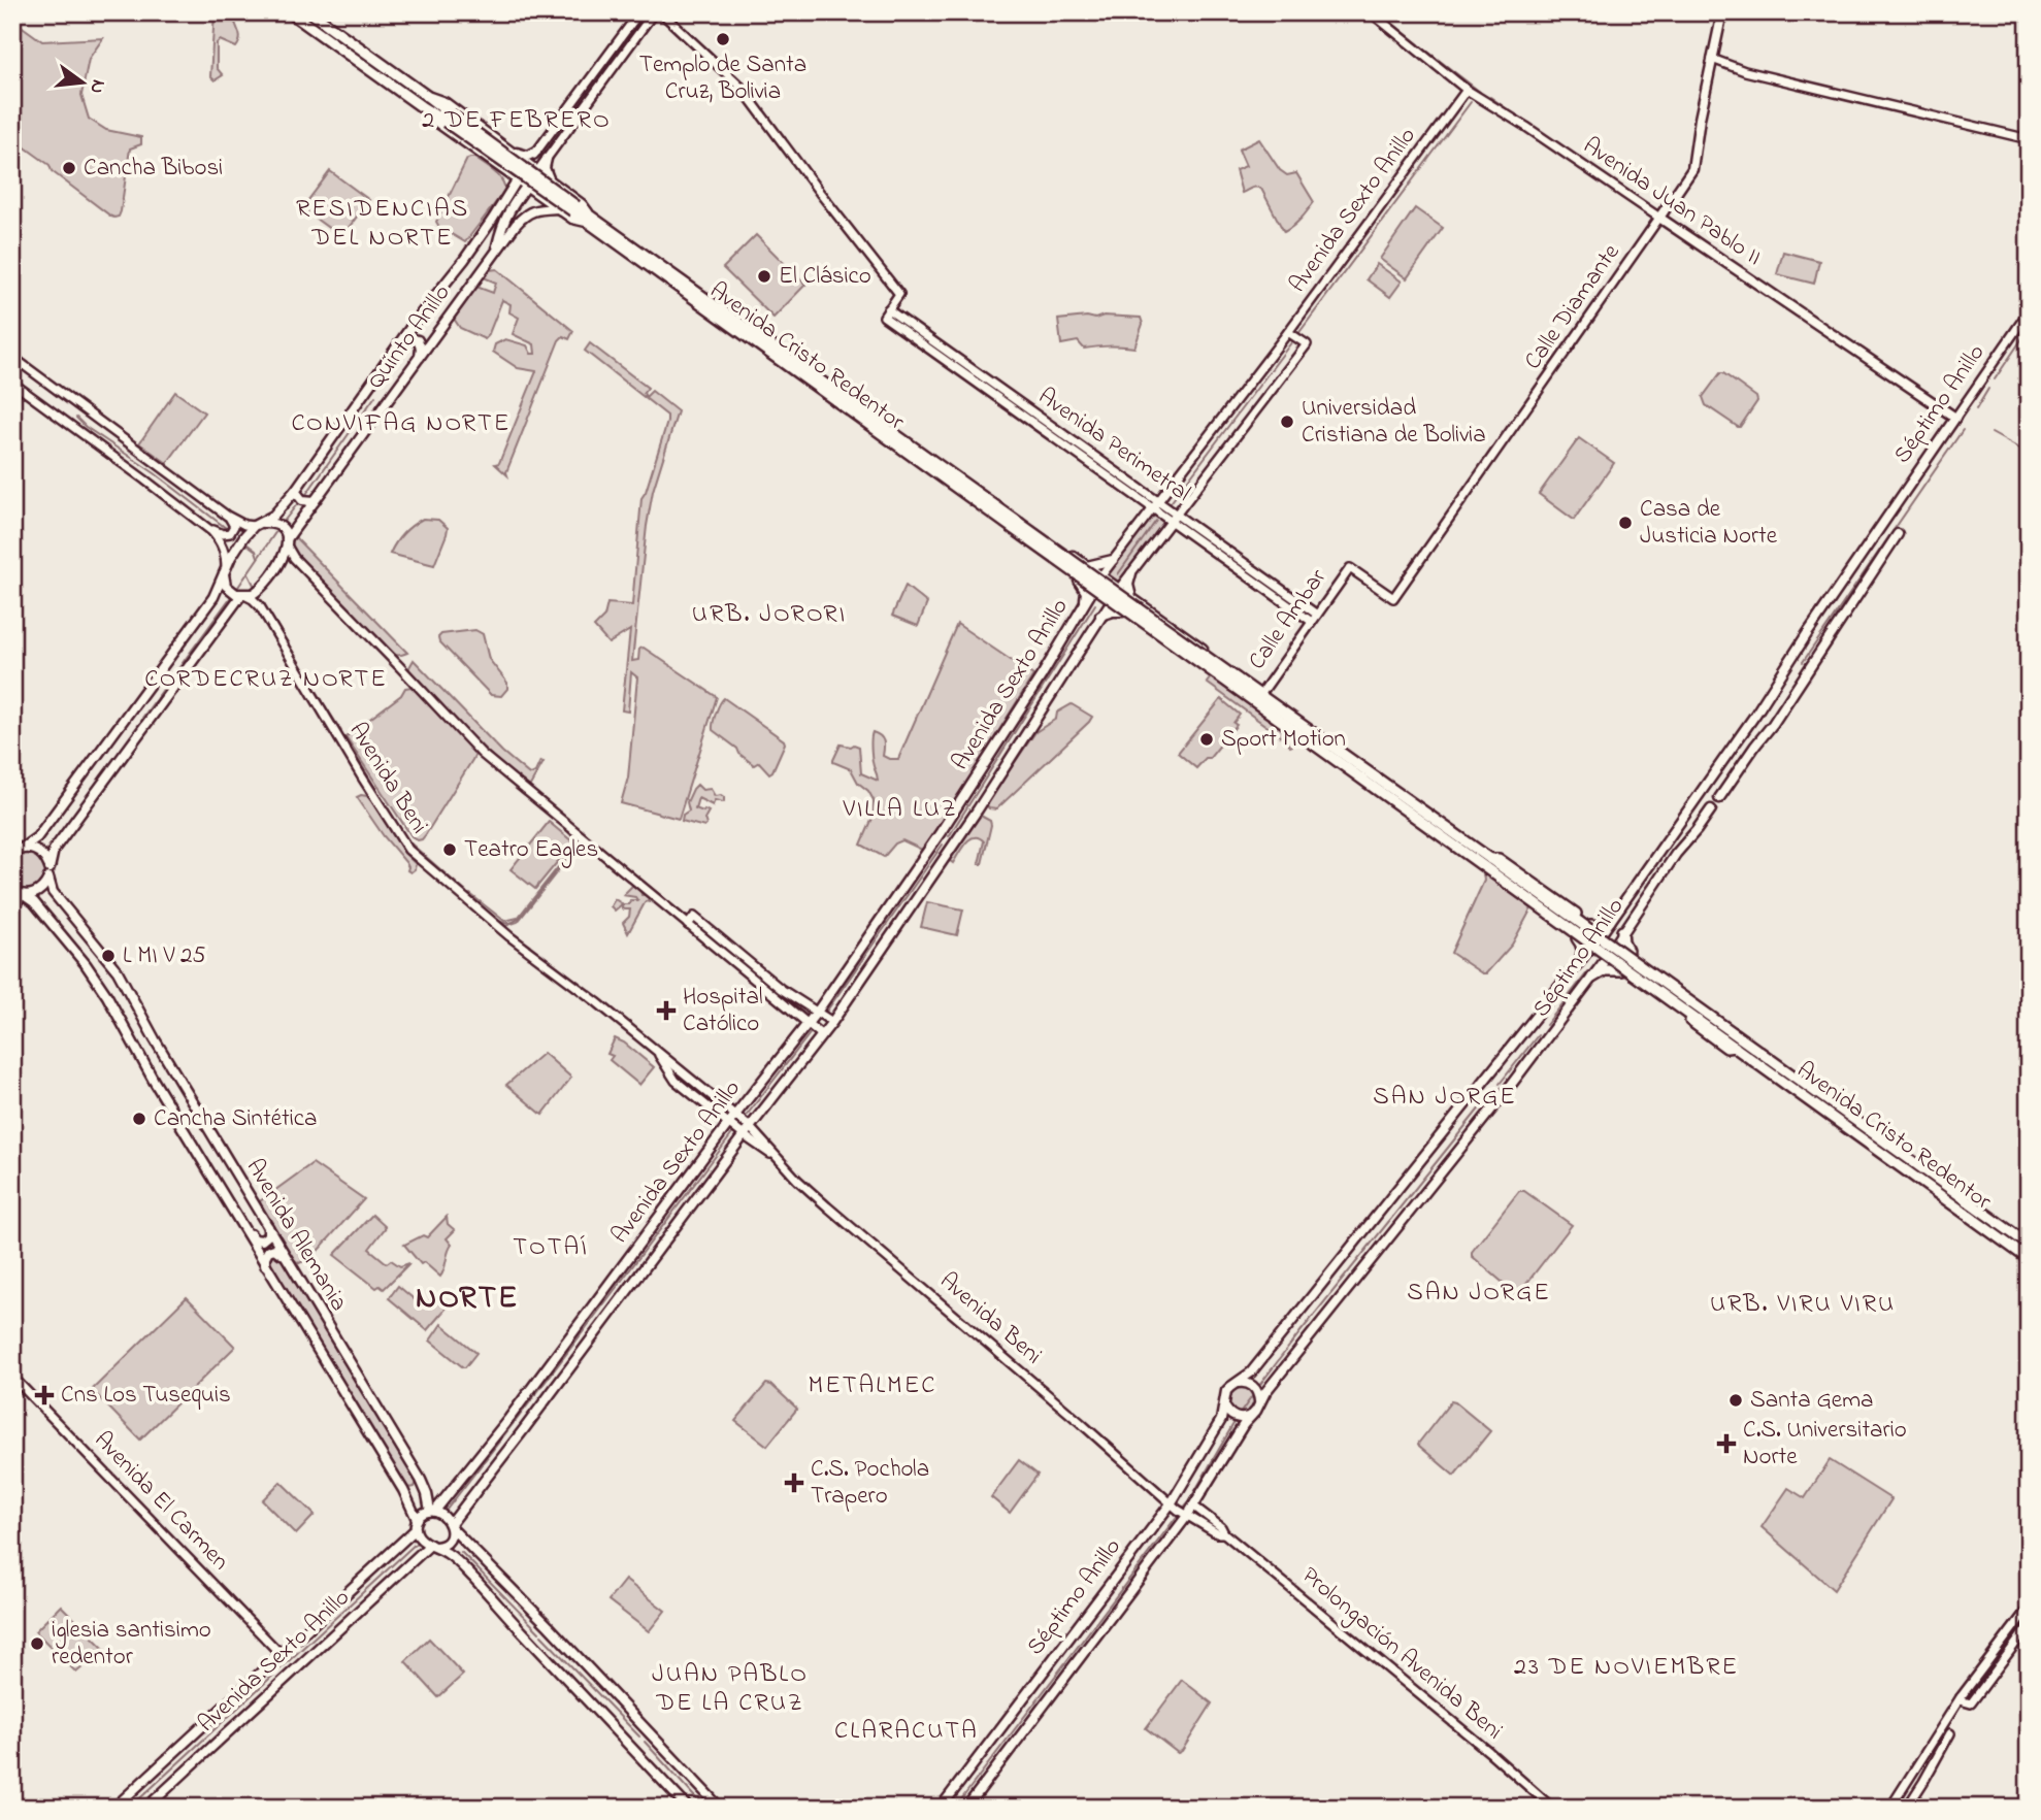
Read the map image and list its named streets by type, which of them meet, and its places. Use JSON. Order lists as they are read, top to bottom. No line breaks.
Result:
{"streets":{"main road":["Avenida Juan Pablo II","Avenida Sexto Anillo","Calle Diamante","Quinto Anillo","Avenida Cristo Redentor","Séptimo Anillo","Avenida Alemania"],"street":["Avenida Perimetral","Calle Ambar","Avenida Beni","Avenida El Carmen","Prolongación Avenida Beni"]},"crossings":[["Avenida Juan Pablo II","Avenida Sexto Anillo"],["Avenida Juan Pablo II","Calle Diamante"],["Avenida Juan Pablo II","Séptimo Anillo"],["Avenida Sexto Anillo","Avenida Cristo Redentor"],["Avenida Sexto Anillo","Avenida Perimetral"],["Avenida Sexto Anillo","Avenida Beni"],["Avenida Sexto Anillo","Avenida Alemania"],["Avenida Sexto Anillo","Avenida El Carmen"],["Calle Diamante","Calle Ambar"],["Quinto Anillo","Avenida Cristo Redentor"],["Quinto Anillo","Avenida Beni"],["Avenida Cristo Redentor","Séptimo Anillo"],["Avenida Cristo Redentor","Calle Ambar"],["Séptimo Anillo","Avenida Beni"],["Séptimo Anillo","Prolongación Avenida Beni"],["Avenida Perimetral","Calle Ambar"],["Avenida Beni","Prolongación Avenida Beni"]],"districts":["2 DE FEBRERO","RESIDENCIAS DEL NORTE","CONVIFAG NORTE","URB. JORORI","CORDECRUZ NORTE","VILLA LUZ","SAN JORGE","TOTAÍ","SAN JORGE","NORTE","URB. VIRU VIRU","METALMEC","23 DE NOVIEMBRE","JUAN PABLO DE LA CRUZ","CLARACUTA"],"places":{"other":["Templo de Santa Cruz, Bolivia","Cancha Bibosi","El Clásico","Universidad Cristiana de Bolivia","Casa de Justicia Norte","Sport Motion","Teatro Eagles","L MI V 25","Cancha Sintética","Santa Gema","iglesia santisimo redentor"],"health":["Hospital Católico","Cns Los Tusequis","C.S. Universitario Norte","C.S. Pochola Trapero"]},"north":"right"}
